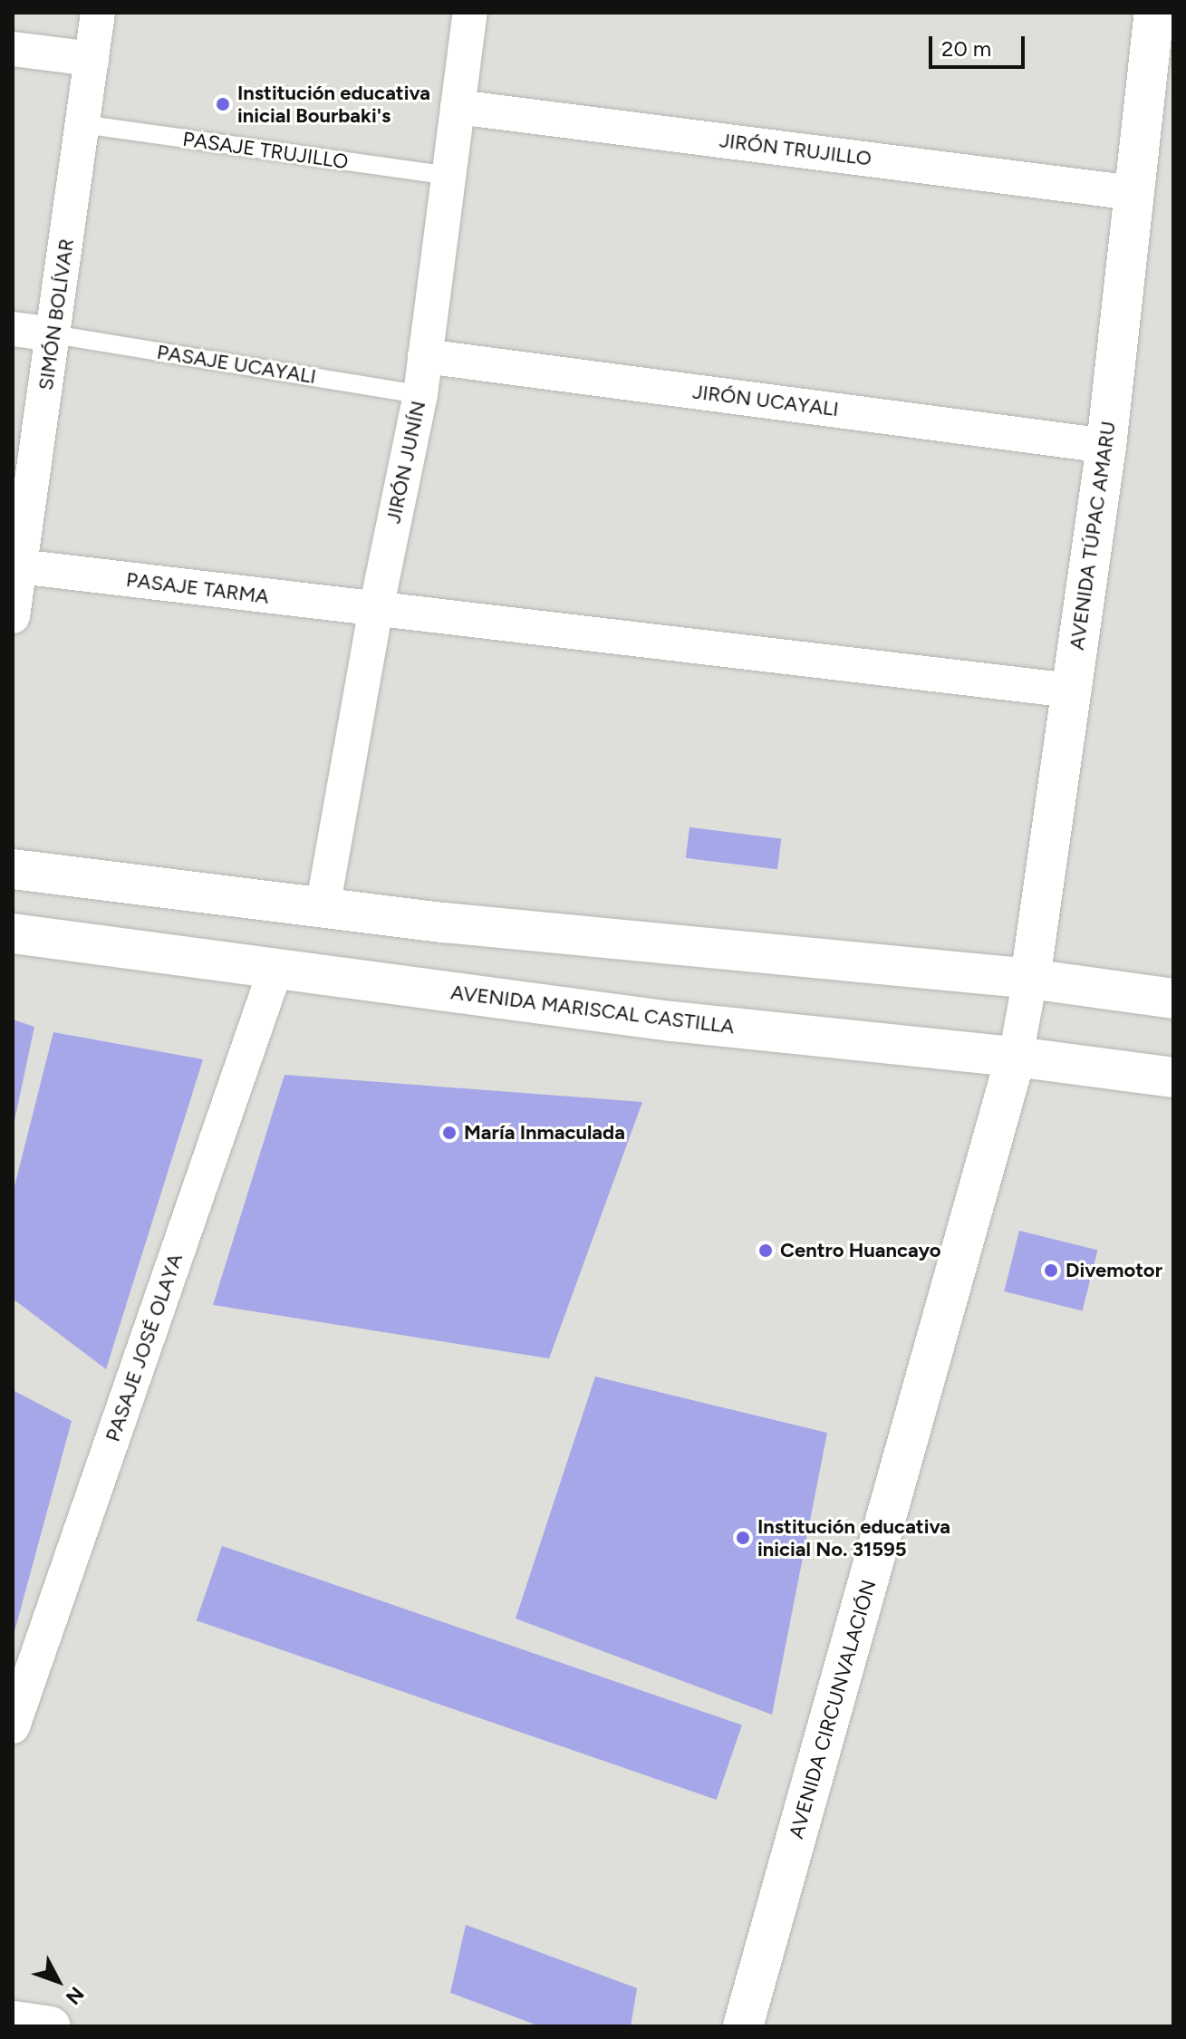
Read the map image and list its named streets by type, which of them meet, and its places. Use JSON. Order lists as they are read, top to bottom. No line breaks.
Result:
{"streets":{"main road":["AVENIDA TÚPAC AMARU","AVENIDA MARISCAL CASTILLA","AVENIDA CIRCUNVALACIÓN"],"street":["JIRÓN TRUJILLO","SIMÓN BOLÍVAR","JIRÓN UCAYALI","JIRÓN JUNÍN","PASAJE TARMA","PASAJE JOSÉ OLAYA"],"lane":["PASAJE TRUJILLO","PASAJE UCAYALI"]},"crossings":[["JIRÓN TRUJILLO","JIRÓN JUNÍN"],["JIRÓN TRUJILLO","AVENIDA TÚPAC AMARU"],["PASAJE TRUJILLO","SIMÓN BOLÍVAR"],["PASAJE TRUJILLO","JIRÓN JUNÍN"],["SIMÓN BOLÍVAR","PASAJE UCAYALI"],["SIMÓN BOLÍVAR","PASAJE TARMA"],["PASAJE UCAYALI","JIRÓN JUNÍN"],["JIRÓN UCAYALI","JIRÓN JUNÍN"],["JIRÓN UCAYALI","AVENIDA TÚPAC AMARU"],["JIRÓN JUNÍN","PASAJE TARMA"],["AVENIDA TÚPAC AMARU","PASAJE TARMA"],["AVENIDA TÚPAC AMARU","AVENIDA MARISCAL CASTILLA"],["AVENIDA TÚPAC AMARU","AVENIDA CIRCUNVALACIÓN"],["AVENIDA MARISCAL CASTILLA","PASAJE JOSÉ OLAYA"],["AVENIDA MARISCAL CASTILLA","AVENIDA CIRCUNVALACIÓN"]],"places":["Institución educativa inicial Bourbaki's","María Inmaculada","Centro Huancayo","Divemotor","Institución educativa inicial No. 31595"],"scale_bar":"20 m","north":"bottom right"}
